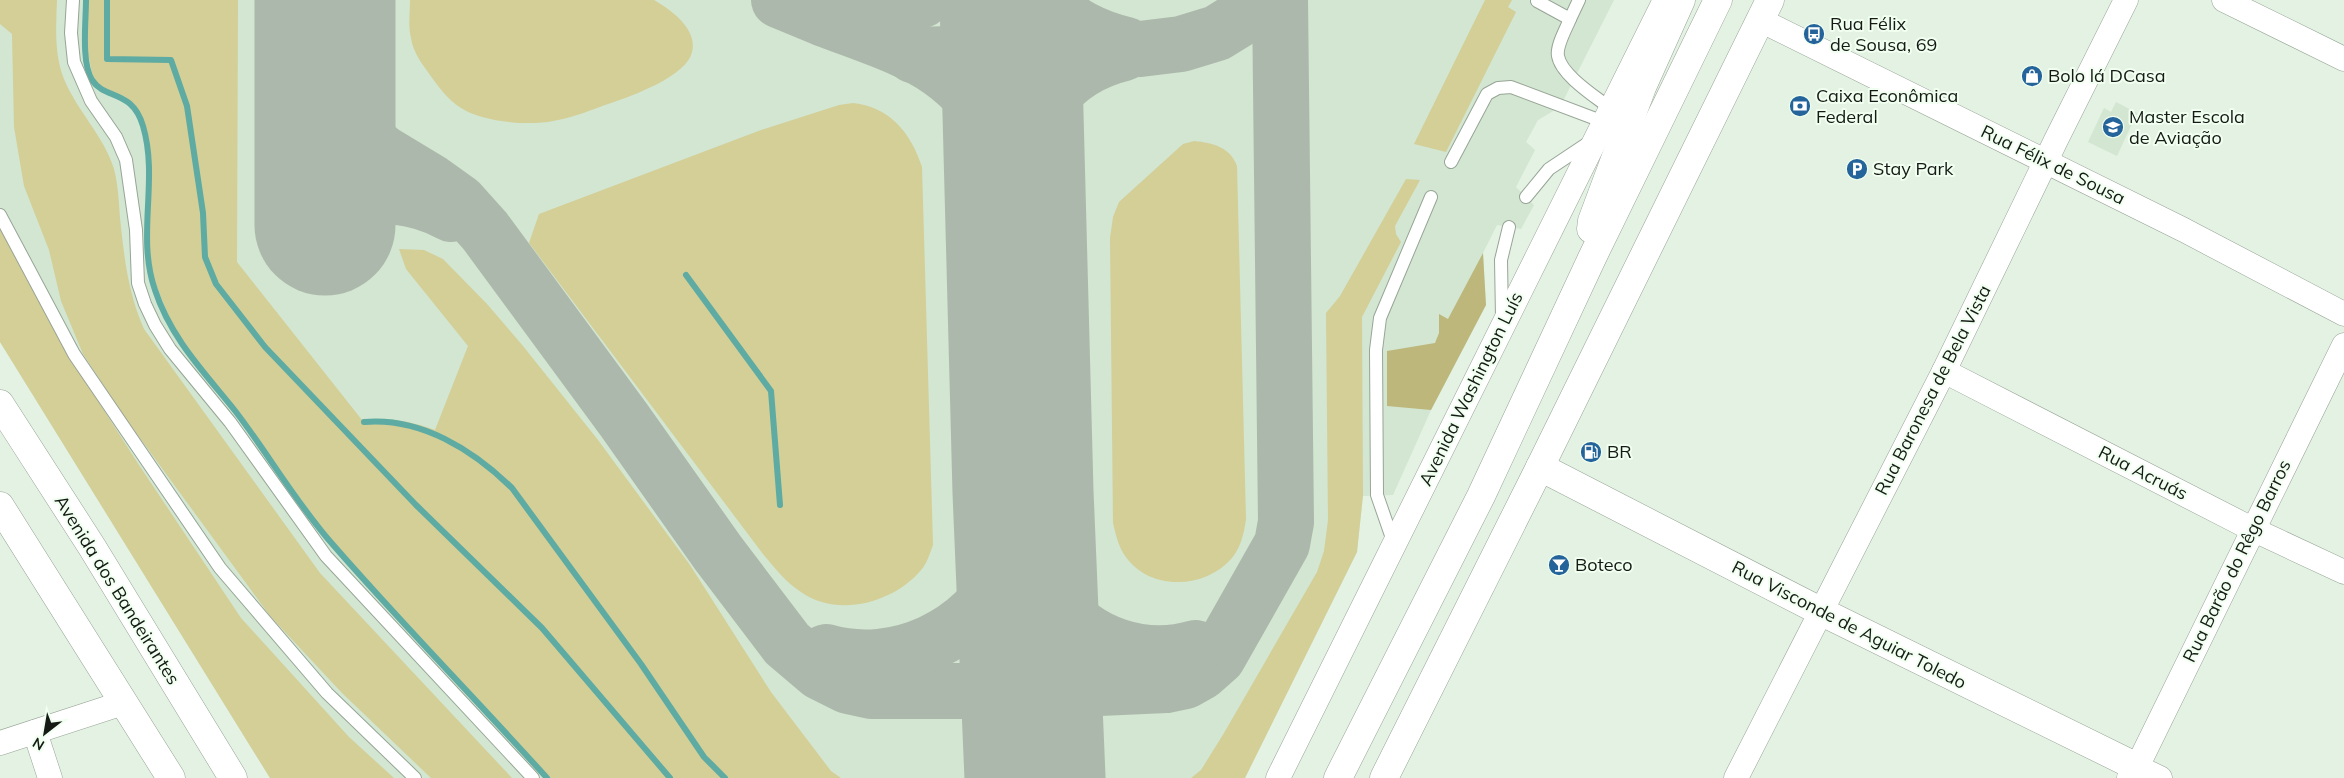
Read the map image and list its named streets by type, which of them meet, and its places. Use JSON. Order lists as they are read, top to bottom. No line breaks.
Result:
{"streets":{"main road":["Avenida dos Bandeirantes","Rua Visconde de Aguiar Toledo"],"street":["Rua Félix de Sousa","Avenida Washington Luís","Rua Baronesa de Bela Vista","Rua Acruás","Rua Barão do Rêgo Barros"]},"crossings":[["Rua Félix de Sousa","Rua Baronesa de Bela Vista"],["Rua Baronesa de Bela Vista","Rua Acruás"],["Rua Baronesa de Bela Vista","Rua Visconde de Aguiar Toledo"],["Rua Acruás","Rua Barão do Rêgo Barros"],["Rua Barão do Rêgo Barros","Rua Visconde de Aguiar Toledo"]],"places":{"bus stop":["Rua Félix de Sousa, 69"],"shop":["Bolo lá DCasa"],"bank":["Caixa Econômica Federal"],"school or university":["Master Escola de Aviação"],"parking":["Stay Park"],"fuel station":["BR"],"bar":["Boteco"]},"north":"bottom left"}
